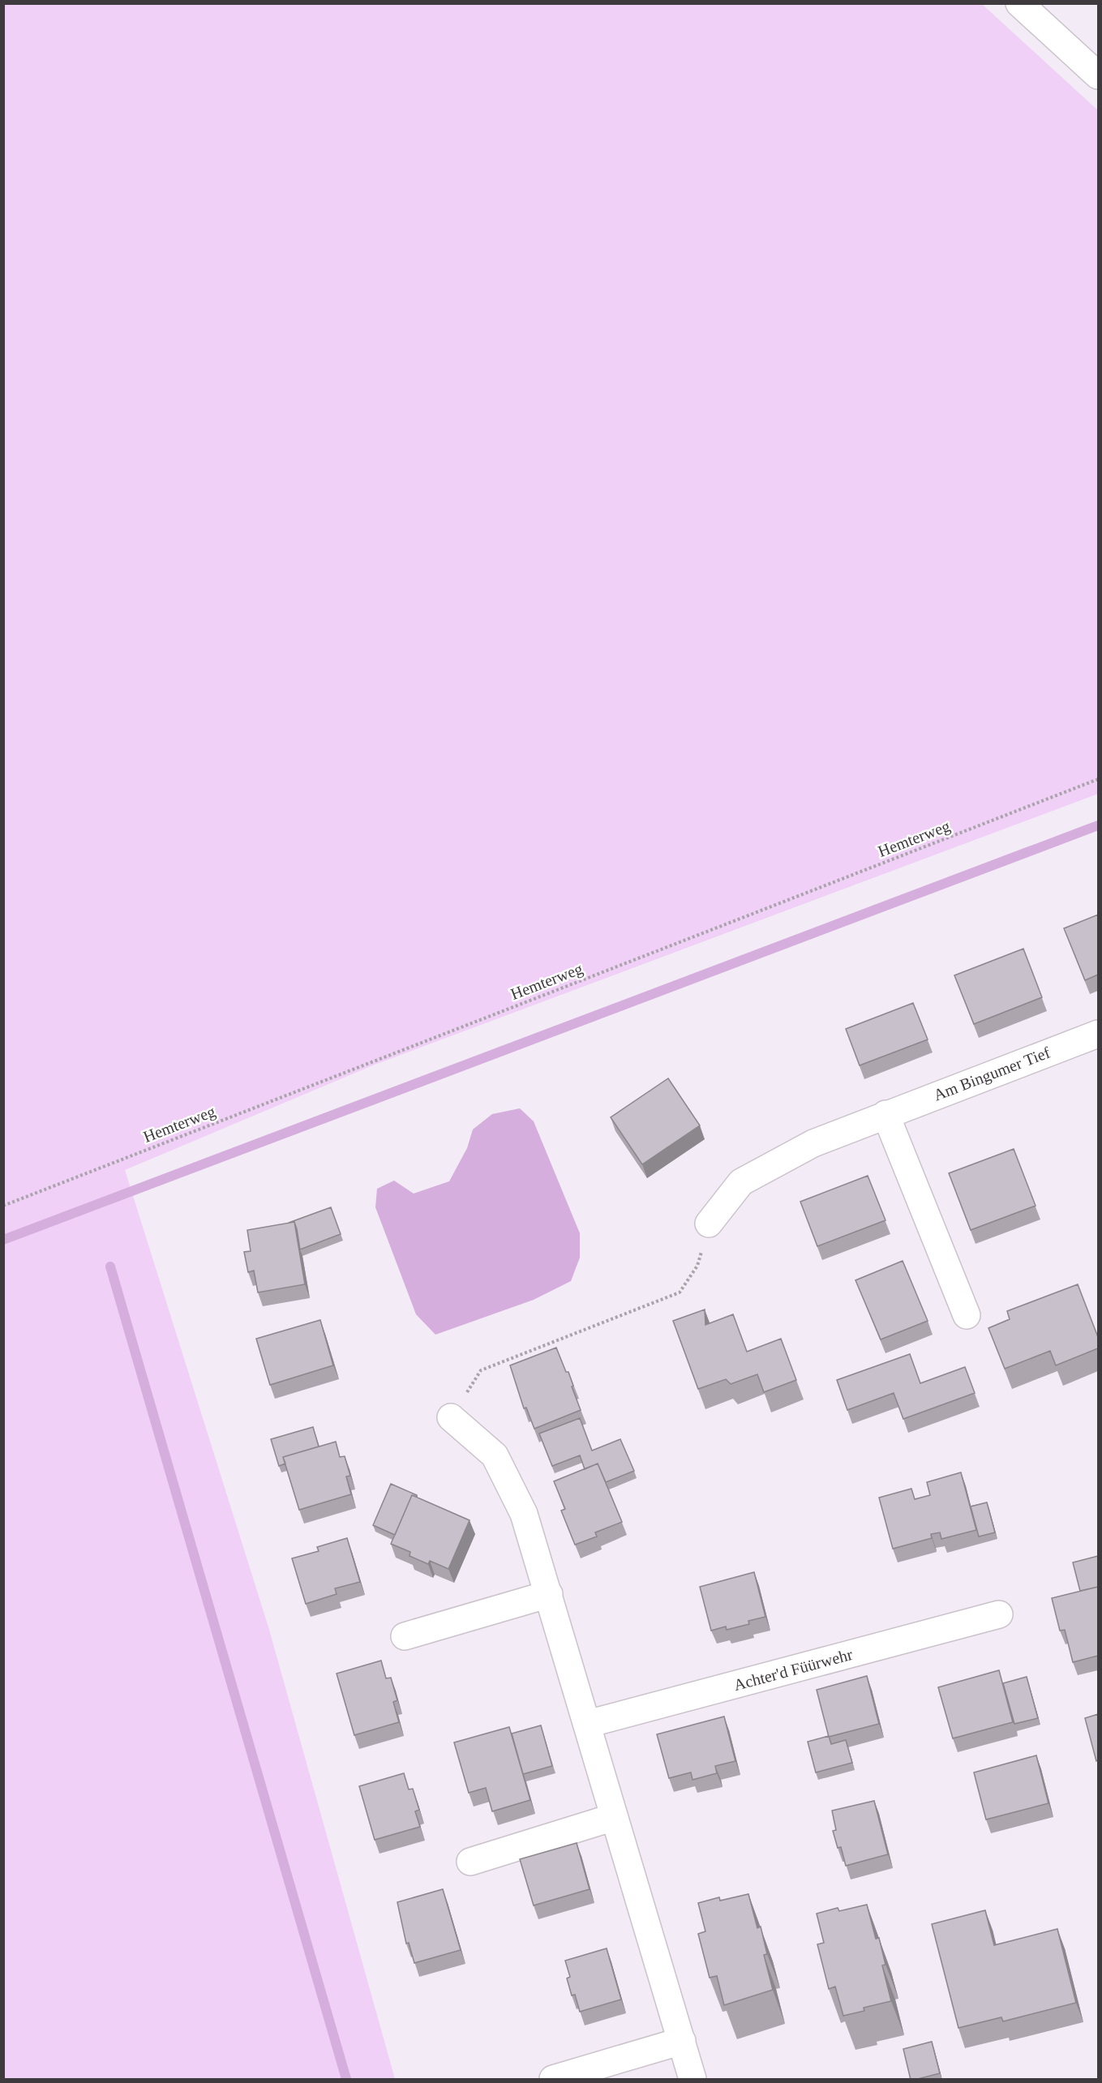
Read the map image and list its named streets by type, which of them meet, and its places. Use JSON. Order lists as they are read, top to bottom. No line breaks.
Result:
{"streets":{"street":["Am Bingumer Tief","Achter'd Füürwehr"],"path":["Hemterweg"]}}
